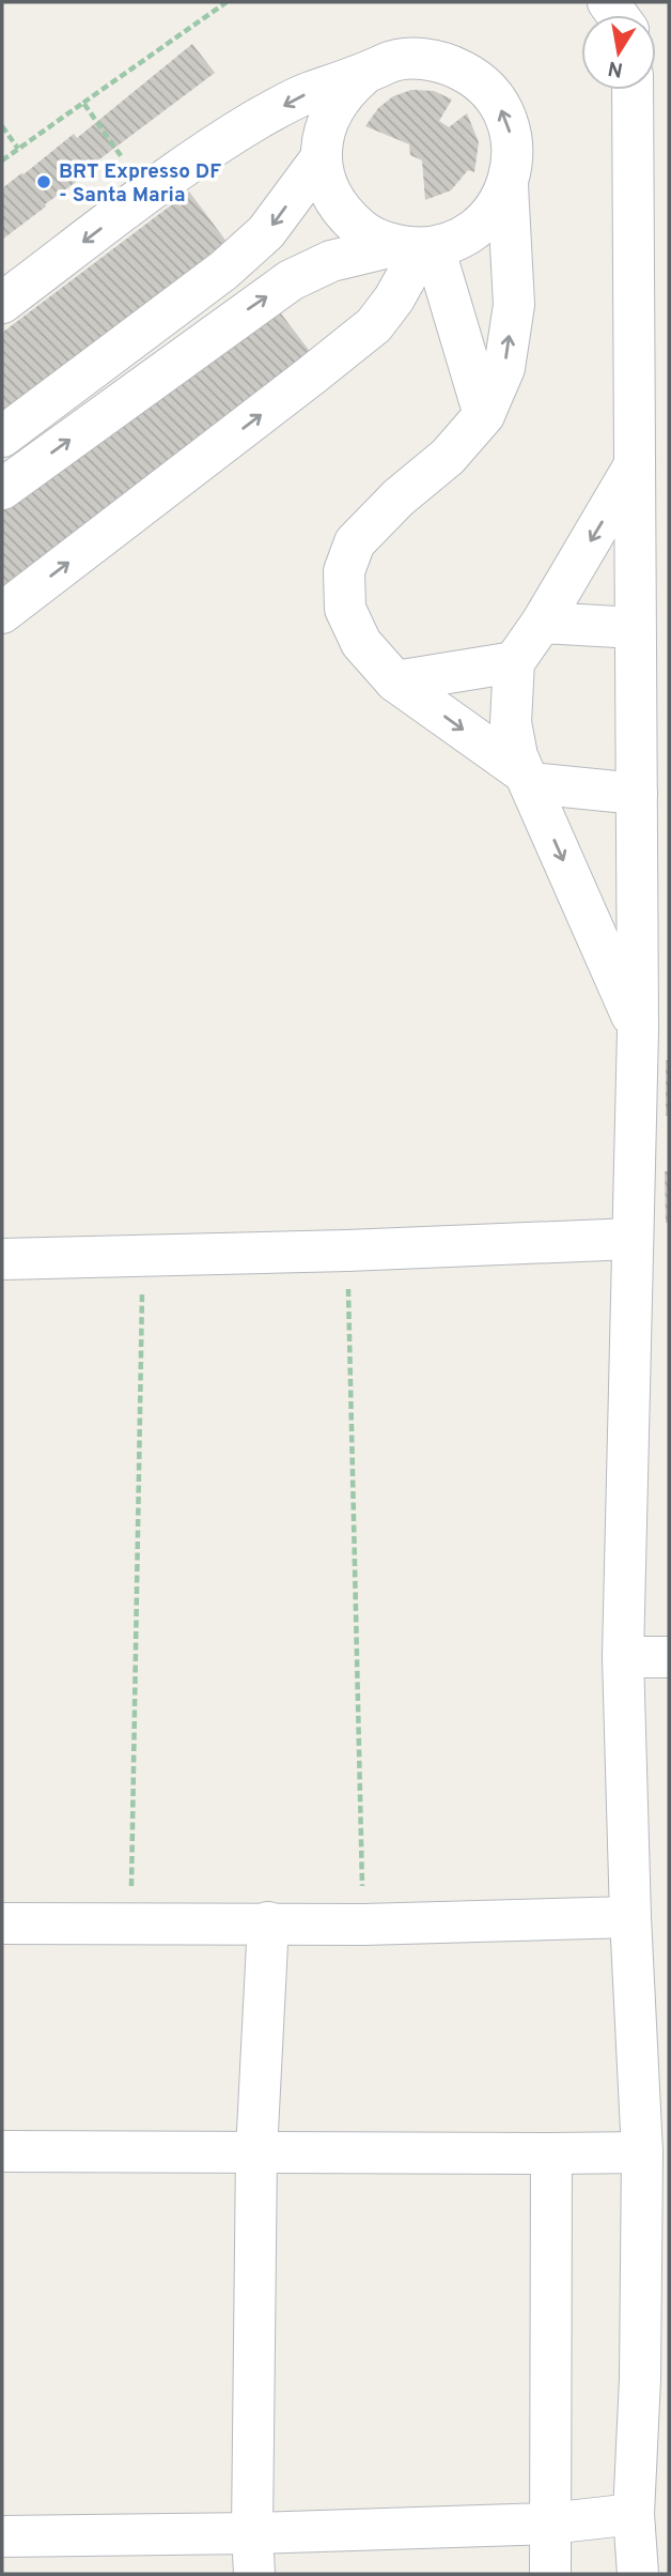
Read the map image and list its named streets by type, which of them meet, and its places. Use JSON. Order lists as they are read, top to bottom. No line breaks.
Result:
{"places":["BRT Expresso DF - Santa Maria"],"north":"bottom"}
